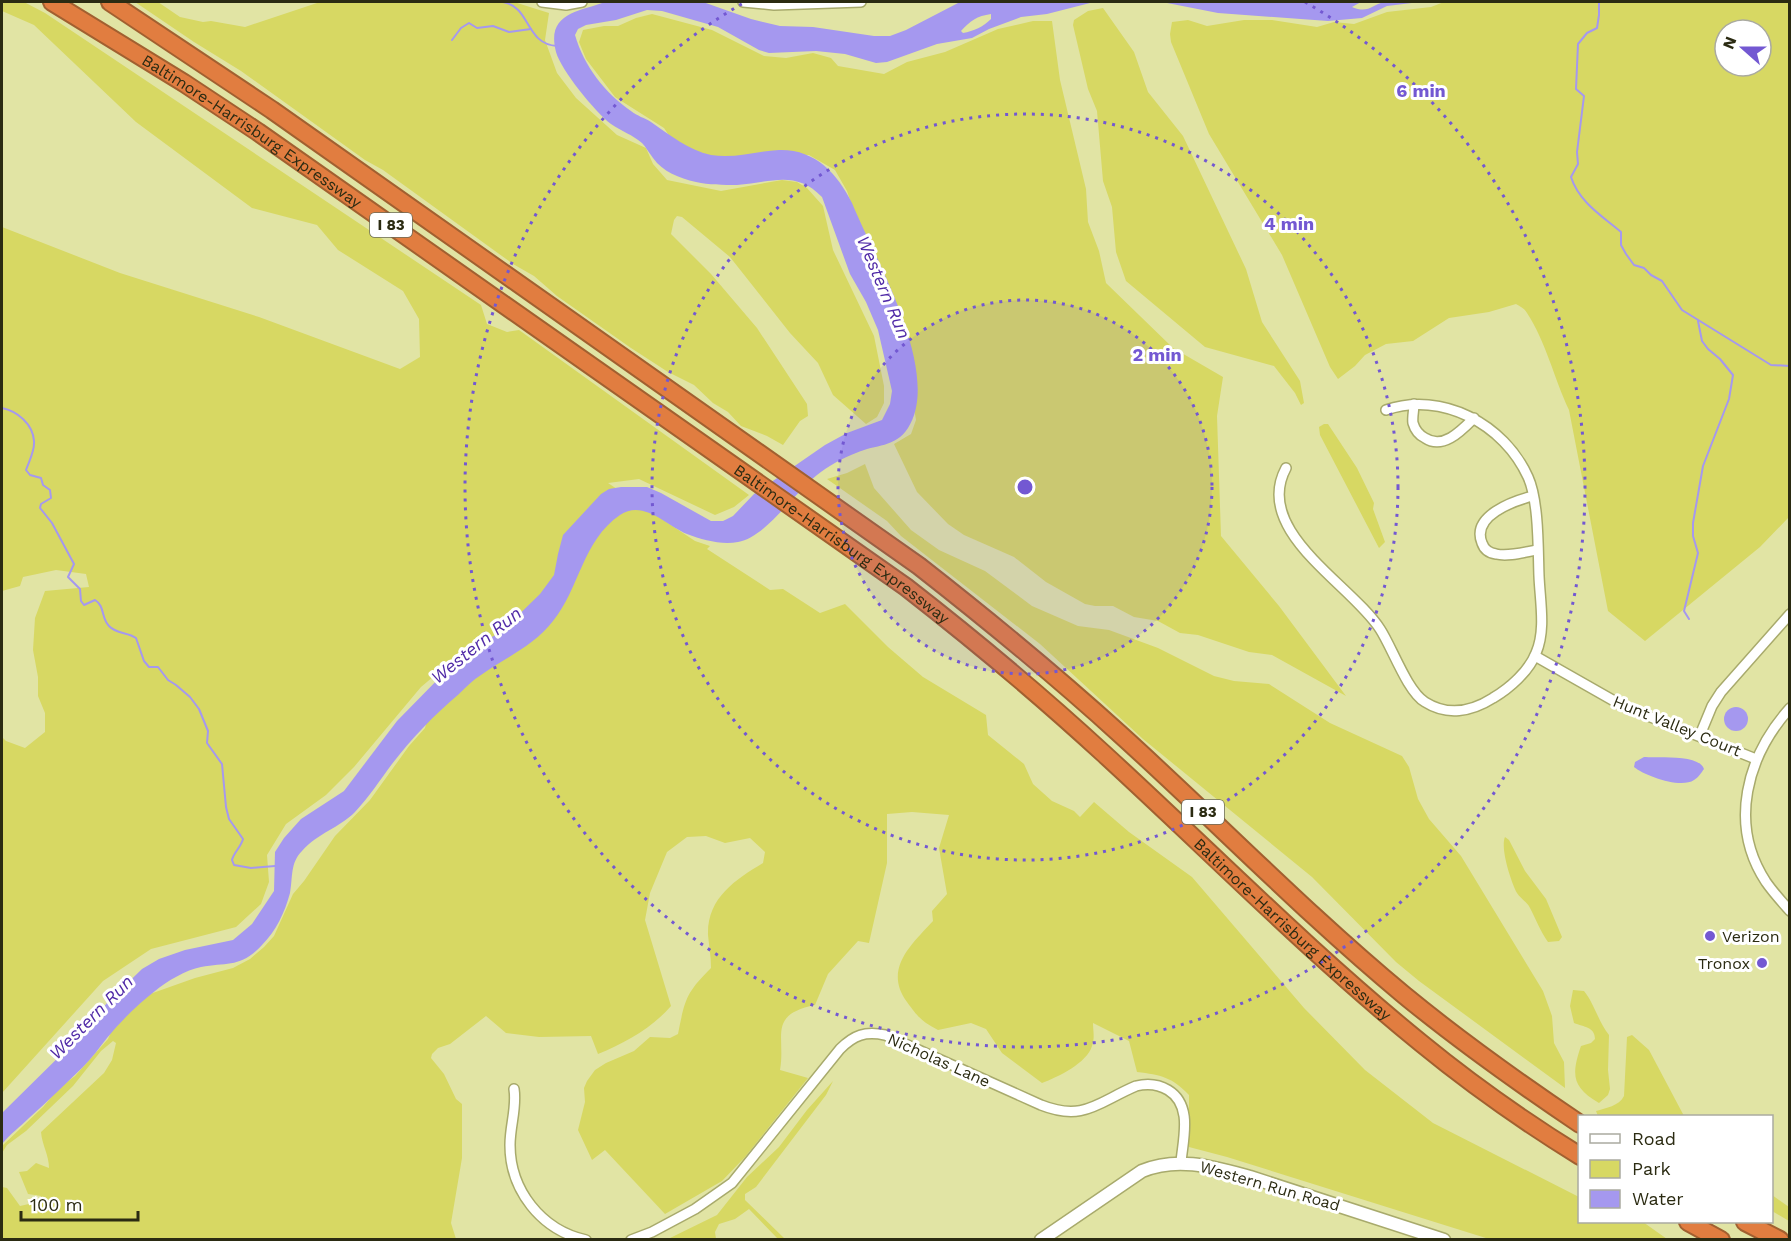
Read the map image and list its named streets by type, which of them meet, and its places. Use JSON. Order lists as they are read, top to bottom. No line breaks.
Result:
{"streets":{"highway":["Baltimore-Harrisburg Expressway","I 83"],"street":["Hunt Valley Court","Nicholas Lane","Western Run Road"]},"crossings":[["Nicholas Lane","Western Run Road"]],"water":["Western Run"],"places":["Verizon","Tronox"],"legend":["Road","Park","Water"],"scale_bar":"100 m","north":"left","rings":["6 min","4 min","2 min"]}
